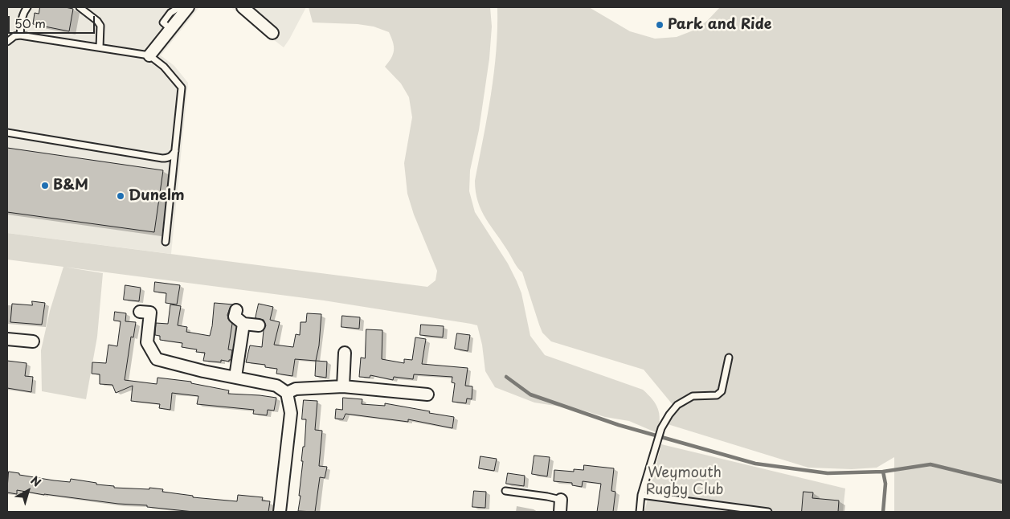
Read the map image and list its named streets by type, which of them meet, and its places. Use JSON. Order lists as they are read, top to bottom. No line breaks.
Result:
{"parks":["Weymouth Rugby Club"],"places":["Park and Ride","B&M","Dunelm"],"scale_bar":"50 m","north":"top right"}
